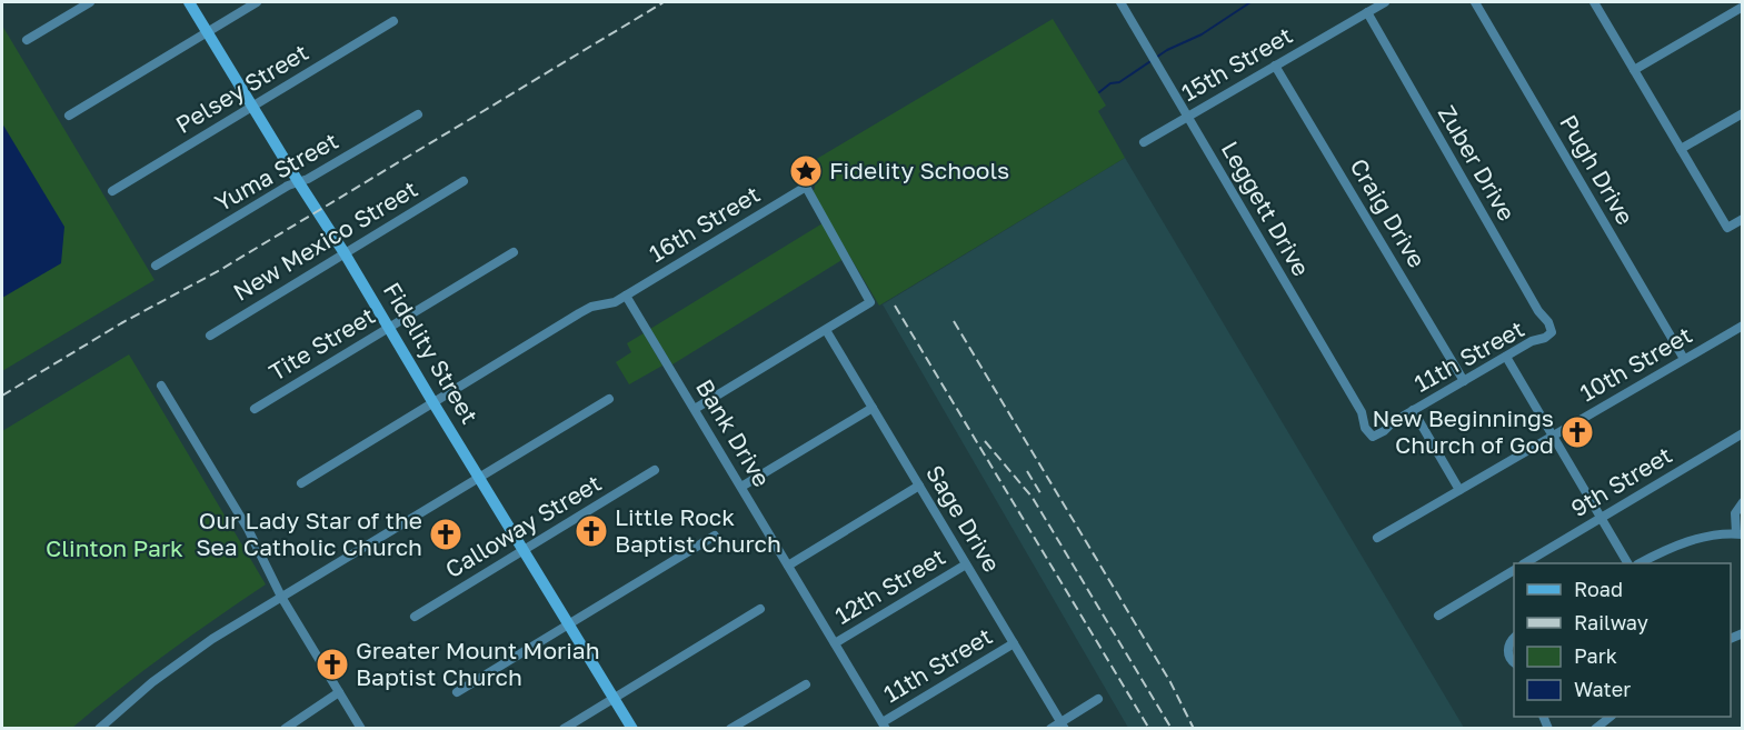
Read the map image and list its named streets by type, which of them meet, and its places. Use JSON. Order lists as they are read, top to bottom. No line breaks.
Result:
{"streets":{"main road":["Fidelity Street"],"street":["15th Street","Pelsey Street","Zuber Drive","Pugh Drive","Yuma Street","Leggett Drive","Craig Drive","16th Street","New Mexico Street","Tite Street","11th Street","10th Street","Bank Drive","9th Street","Sage Drive","Calloway Street","12th Street"]},"crossings":[["15th Street","Zuber Drive"],["15th Street","Leggett Drive"],["15th Street","Craig Drive"],["Pelsey Street","Fidelity Street"],["Zuber Drive","11th Street"],["Pugh Drive","10th Street"],["Yuma Street","Fidelity Street"],["Leggett Drive","11th Street"],["Craig Drive","11th Street"],["16th Street","Fidelity Street"],["16th Street","Bank Drive"],["16th Street","Sage Drive"],["New Mexico Street","Fidelity Street"],["Tite Street","Fidelity Street"],["Fidelity Street","Calloway Street"],["11th Street","Bank Drive"],["11th Street","Sage Drive"],["Bank Drive","12th Street"],["Sage Drive","12th Street"]],"parks":["Clinton Park"],"places":{"place":["Fidelity Schools"],"church":["New Beginnings Church of God","Little Rock Baptist Church","Our Lady Star of the Sea Catholic Church","Greater Mount Moriah Baptist Church"]},"legend":["Road","Railway","Park","Water"]}
